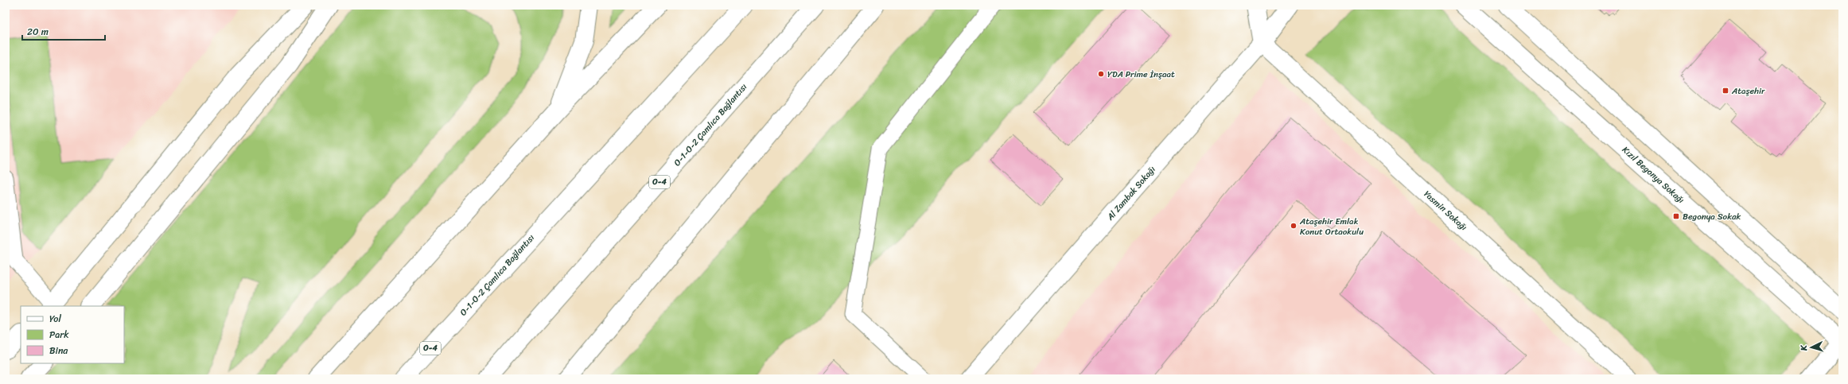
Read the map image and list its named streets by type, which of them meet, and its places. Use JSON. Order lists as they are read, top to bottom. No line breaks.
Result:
{"streets":{"main road":["O-1-O-2 Çamlıca Bağlantısı","Kızıl Begonya Sokağı","O-4","Al Zambak Sokağı","Yasmin Sokağı"]},"crossings":[["Al Zambak Sokağı","Yasmin Sokağı"]],"places":{"other":["YDA Prime İnşaat","Ataşehir Emlak Konut Ortaokulu"],"transit":["Ataşehir","Begonya Sokak"]},"legend":["Yol","Park","Bina"],"scale_bar":"20 m","north":"left"}
